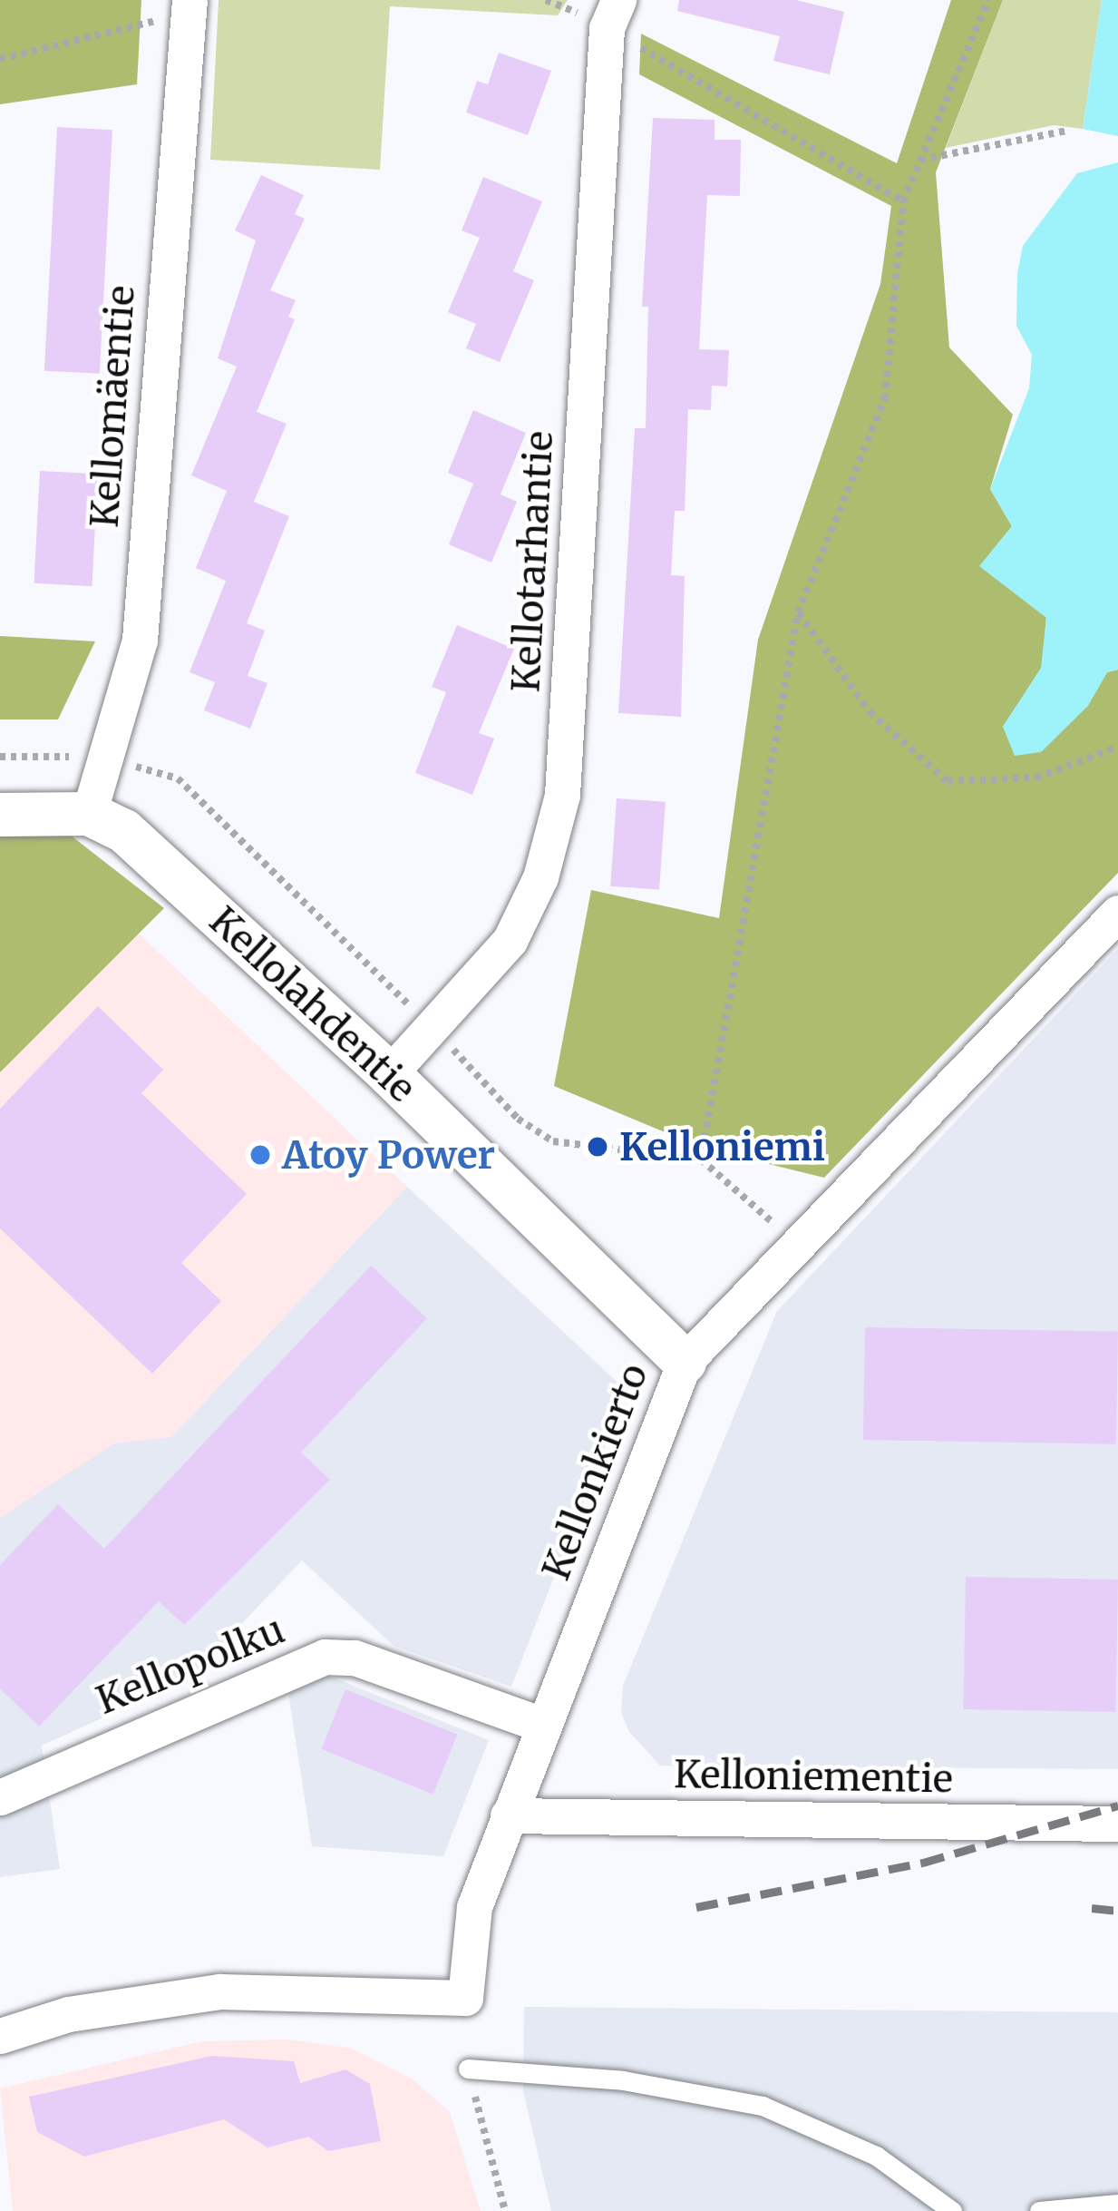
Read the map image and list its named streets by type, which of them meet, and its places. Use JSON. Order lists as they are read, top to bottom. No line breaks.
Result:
{"streets":{"street":["Kellomäentie","Kellotarhantie","Kellolahdentie","Kellonkierto","Kellopolku","Kelloniementie"]},"crossings":[["Kellomäentie","Kellolahdentie"],["Kellotarhantie","Kellolahdentie"],["Kellolahdentie","Kellonkierto"],["Kellonkierto","Kellopolku"],["Kellonkierto","Kelloniementie"]],"places":["Kelloniemi","Atoy Power"]}
